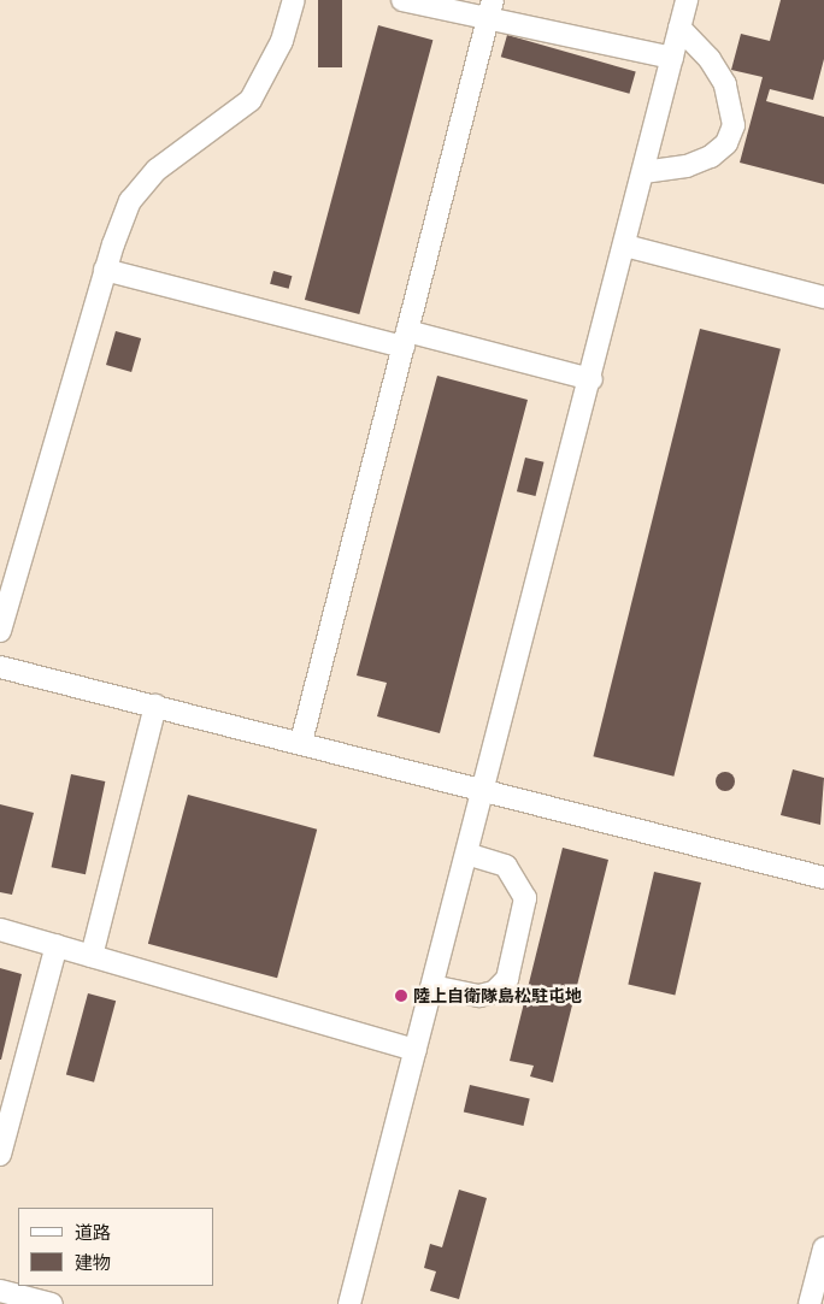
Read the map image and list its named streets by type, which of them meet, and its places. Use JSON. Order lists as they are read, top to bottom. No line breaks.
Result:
{"places":["陸上自衛隊島松駐屯地"],"legend":["道路","建物"]}
